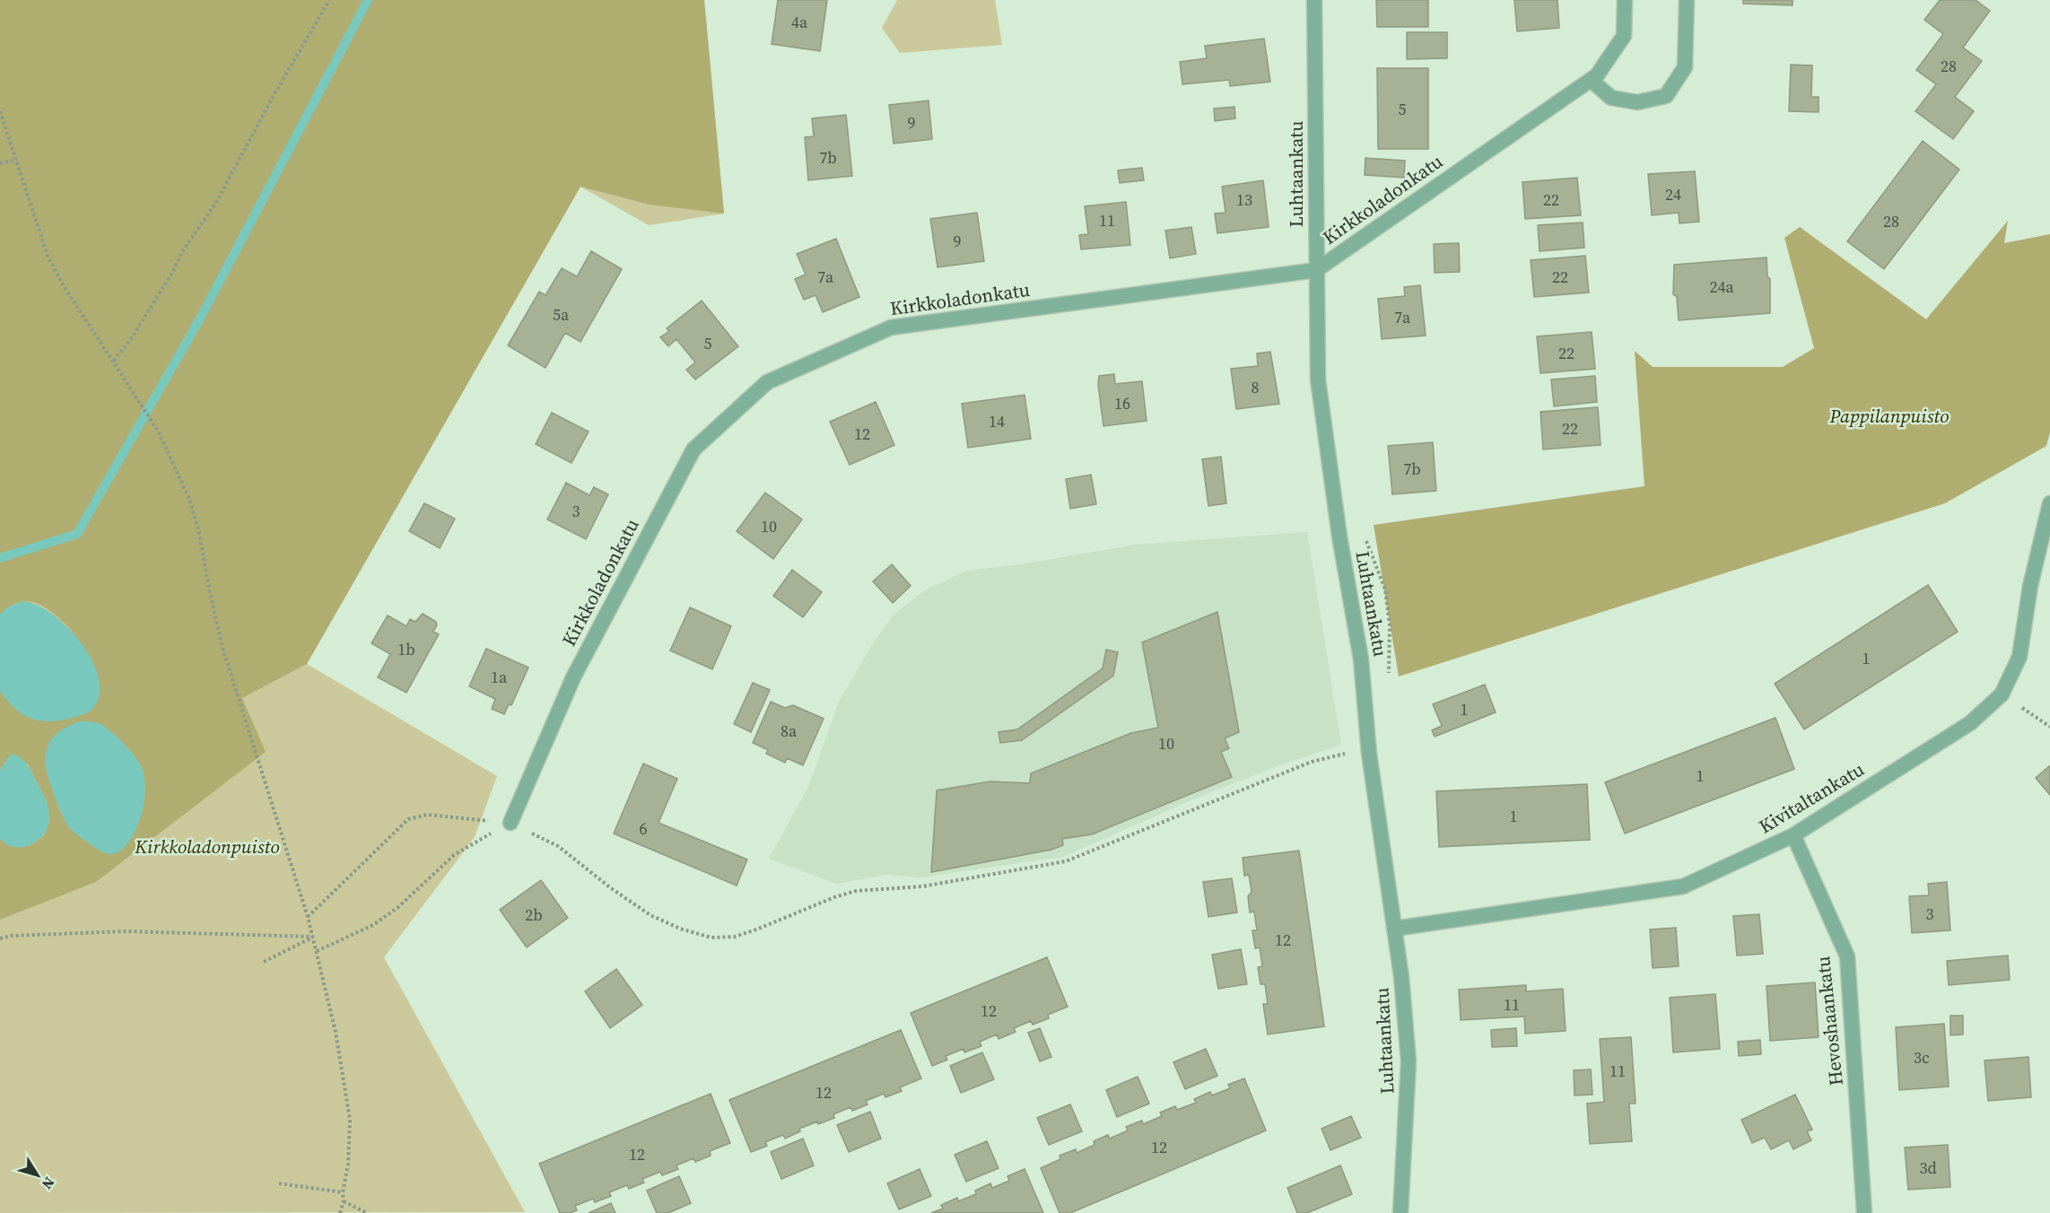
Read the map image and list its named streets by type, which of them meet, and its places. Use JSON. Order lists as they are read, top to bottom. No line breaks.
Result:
{"streets":{"street":["Luhtaankatu","Kirkkoladonkatu","Kivitaltankatu","Hevoshaankatu"]},"crossings":[["Luhtaankatu","Kirkkoladonkatu"],["Luhtaankatu","Kivitaltankatu"],["Kivitaltankatu","Hevoshaankatu"]],"parks":["Pappilanpuisto","Kirkkoladonpuisto"],"house_numbers":["4a","28","5","9","7b","24","13","22","11","28","9","7a","22","24a","5a","7a","5","22","8","16","14","22","12","7b","3","10","1b","1","1a","1","8a","10","1","1","6","3","2b","12","11","12","3c","11","12","12","12","3d"],"north":"bottom right"}
